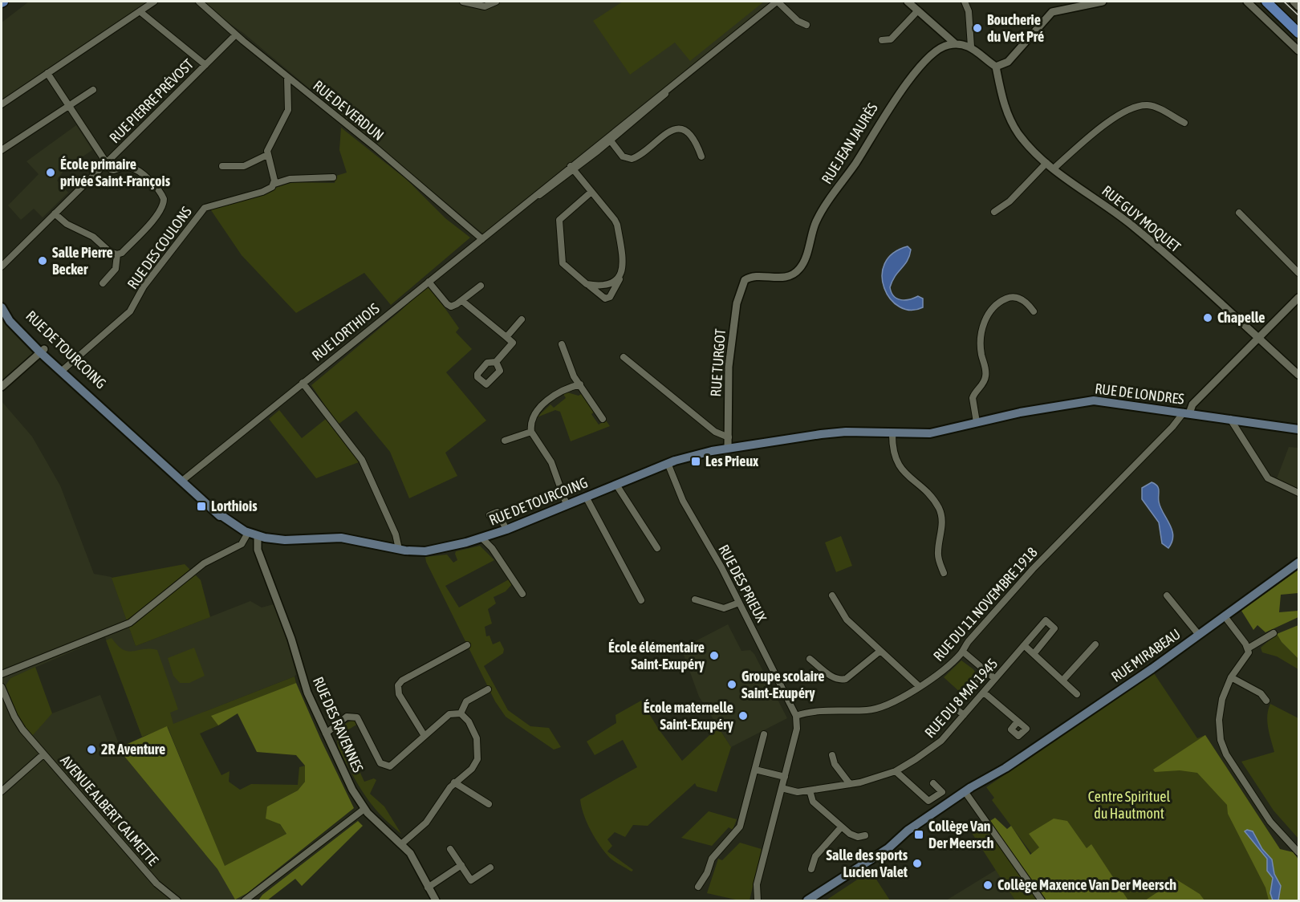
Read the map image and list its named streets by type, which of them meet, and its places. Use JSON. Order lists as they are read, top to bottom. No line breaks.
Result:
{"streets":{"main road":["RUE DE TOURCOING","RUE DE LONDRES","RUE MIRABEAU"],"street":["RUE PIERRE PRÉVOST","RUE DE VERDUN","RUE JEAN JAURÈS","RUE GUY MOQUET","RUE DES COULONS","RUE LORTHIOIS","RUE TURGOT","RUE DES PRIEUX","RUE DU 11 NOVEMBRE 1918","RUE DU 8 MAI 1945","RUE DES RAVENNES","AVENUE ALBERT CALMETTE"]},"crossings":[["RUE PIERRE PRÉVOST","RUE DE VERDUN"],["RUE DE VERDUN","RUE LORTHIOIS"],["RUE JEAN JAURÈS","RUE TURGOT"],["RUE DES COULONS","RUE DE TOURCOING"],["RUE LORTHIOIS","RUE DE TOURCOING"],["RUE DE TOURCOING","RUE TURGOT"],["RUE DE TOURCOING","RUE DE LONDRES"],["RUE DE TOURCOING","RUE DES PRIEUX"],["RUE DE TOURCOING","RUE DES RAVENNES"],["RUE TURGOT","RUE DE LONDRES"],["RUE DE LONDRES","RUE DU 11 NOVEMBRE 1918"],["RUE DES PRIEUX","RUE DU 11 NOVEMBRE 1918"]],"parks":["Centre Spirituel du Hautmont"],"places":{"other":["Boucherie du Vert Pré","École primaire privée Saint-François","Salle Pierre Becker","Chapelle","École élémentaire Saint-Exupéry","Groupe scolaire Saint-Exupéry","École maternelle Saint-Exupéry","2R Aventure","Salle des sports Lucien Valet","Collège Maxence Van Der Meersch"],"transit":["Les Prieux","Lorthiois","Collège Van Der Meersch"]}}
